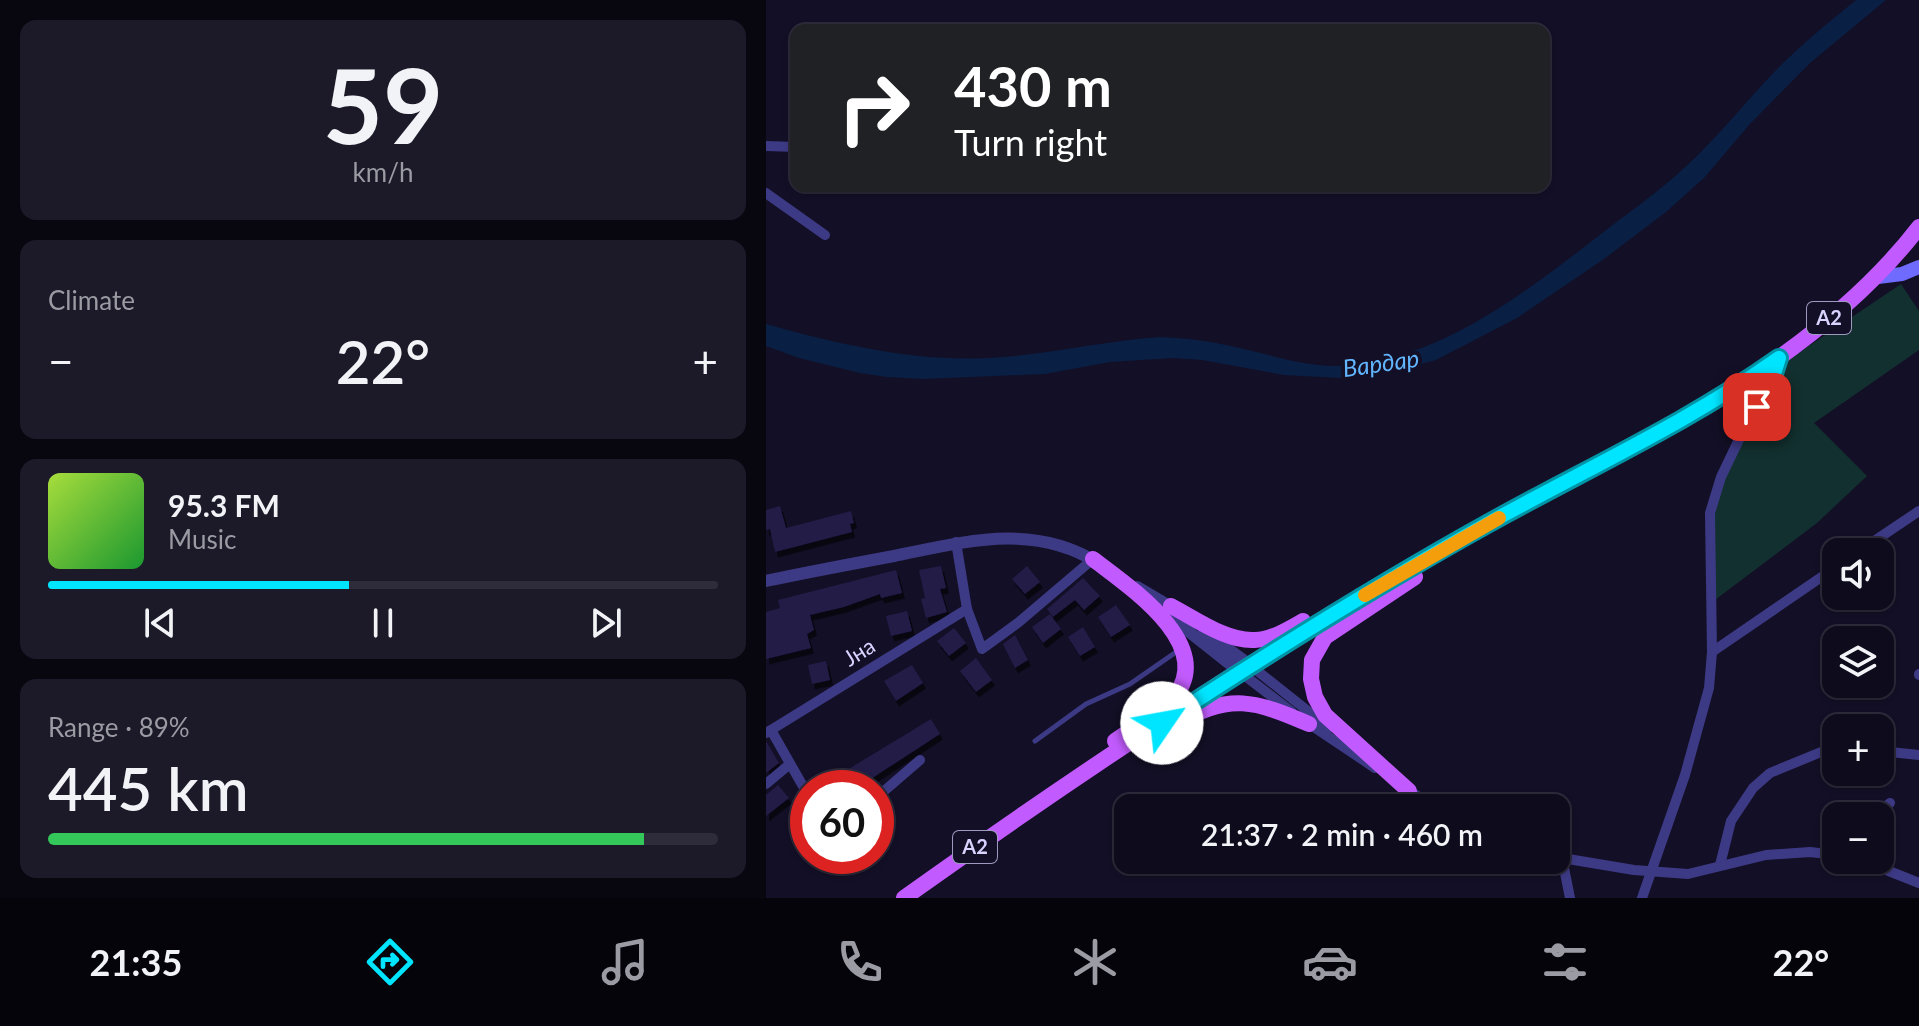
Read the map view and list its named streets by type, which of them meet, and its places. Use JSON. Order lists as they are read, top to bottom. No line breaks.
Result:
{"streets":{"main road":["A2"],"street":["Јна"]},"water":["Вардар"],"page":{"tile":[["59","km/h"],"Climate",["Range · 89%","445 km"]],"turn":["430 m","Turn right"],"heat":["−","22°","+"],"song":["95.3 FM","Music"],"map_buttons":["+","−"],"limit":"60","trip":"21:37 · 2 min · 460 m","tabs":["21:35","22°"]}}
